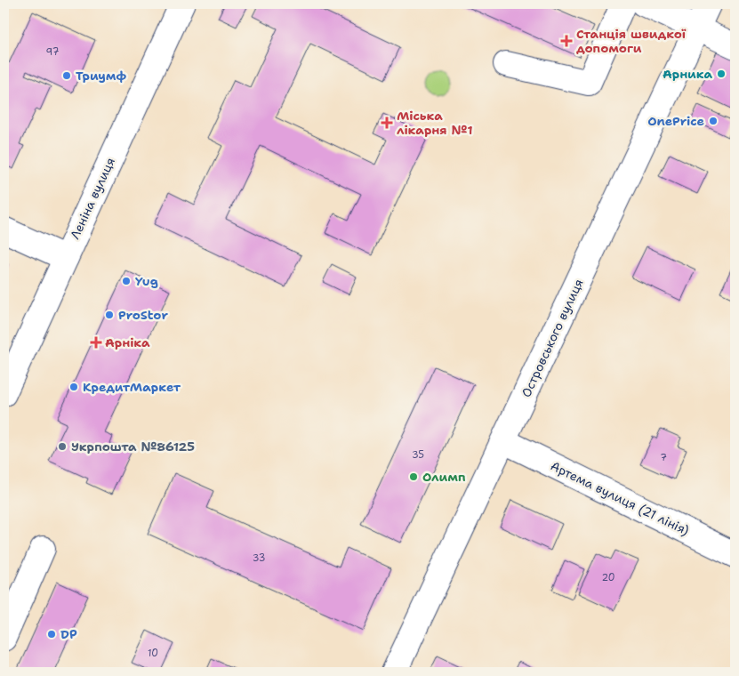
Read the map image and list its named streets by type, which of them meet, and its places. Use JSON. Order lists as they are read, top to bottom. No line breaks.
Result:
{"streets":{"street":["Леніна вулиця","Островського вулиця","Артема вулиця (21 лiнiя)"]},"crossings":[["Островського вулиця","Артема вулиця (21 лiнiя)"]],"places":{"health":["Станція швидкої допомоги","Міська лікарня №1","Арніка"],"other":["Арника","Триумф","OnePrice","Yug","ProStor","КредитМаркет","Укрпошта №86125","Олимп","DP"]},"house_numbers":["97","35","7","33","20","10"]}
